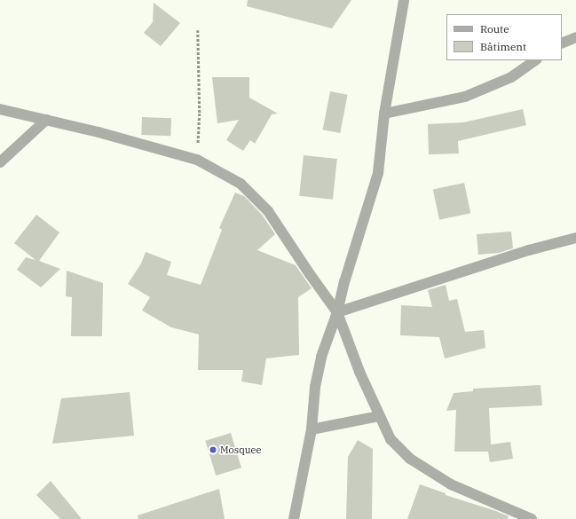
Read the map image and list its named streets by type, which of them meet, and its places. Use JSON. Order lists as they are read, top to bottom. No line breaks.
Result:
{"places":["Mosquee"],"legend":["Route","Bâtiment"]}
